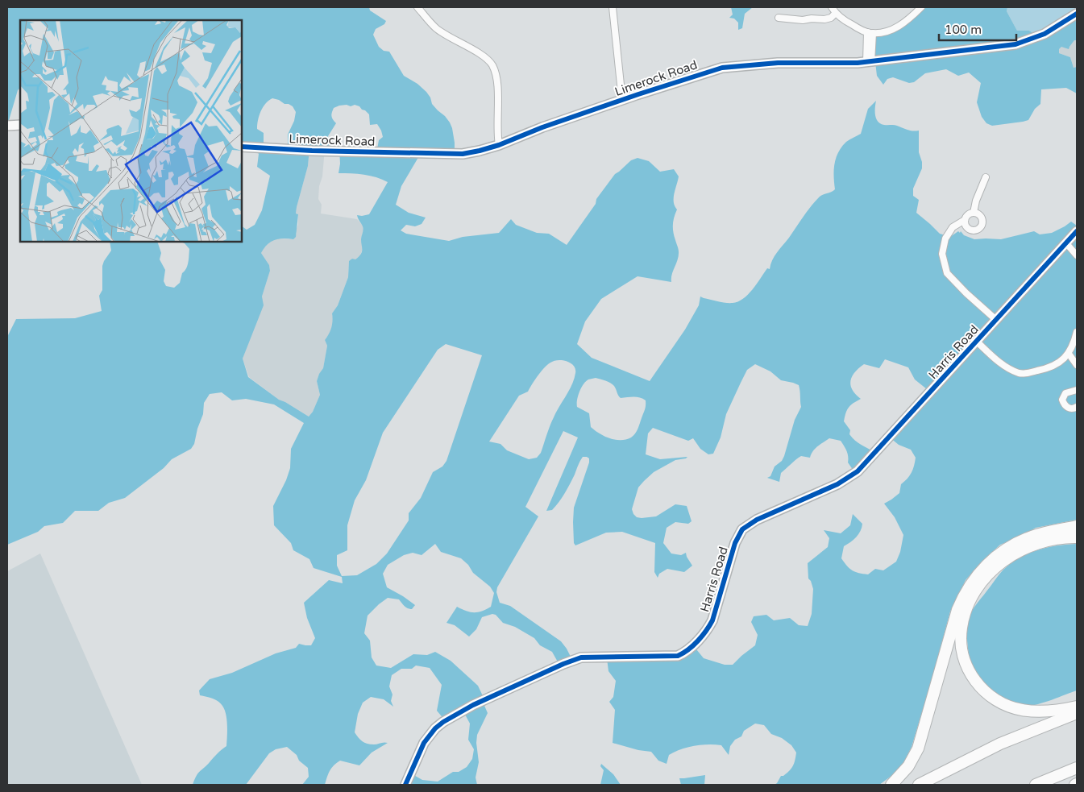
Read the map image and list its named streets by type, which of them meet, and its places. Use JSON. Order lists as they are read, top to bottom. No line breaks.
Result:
{"streets":{"street":["Limerock Road","Harris Road"]},"scale_bar":"100 m"}
